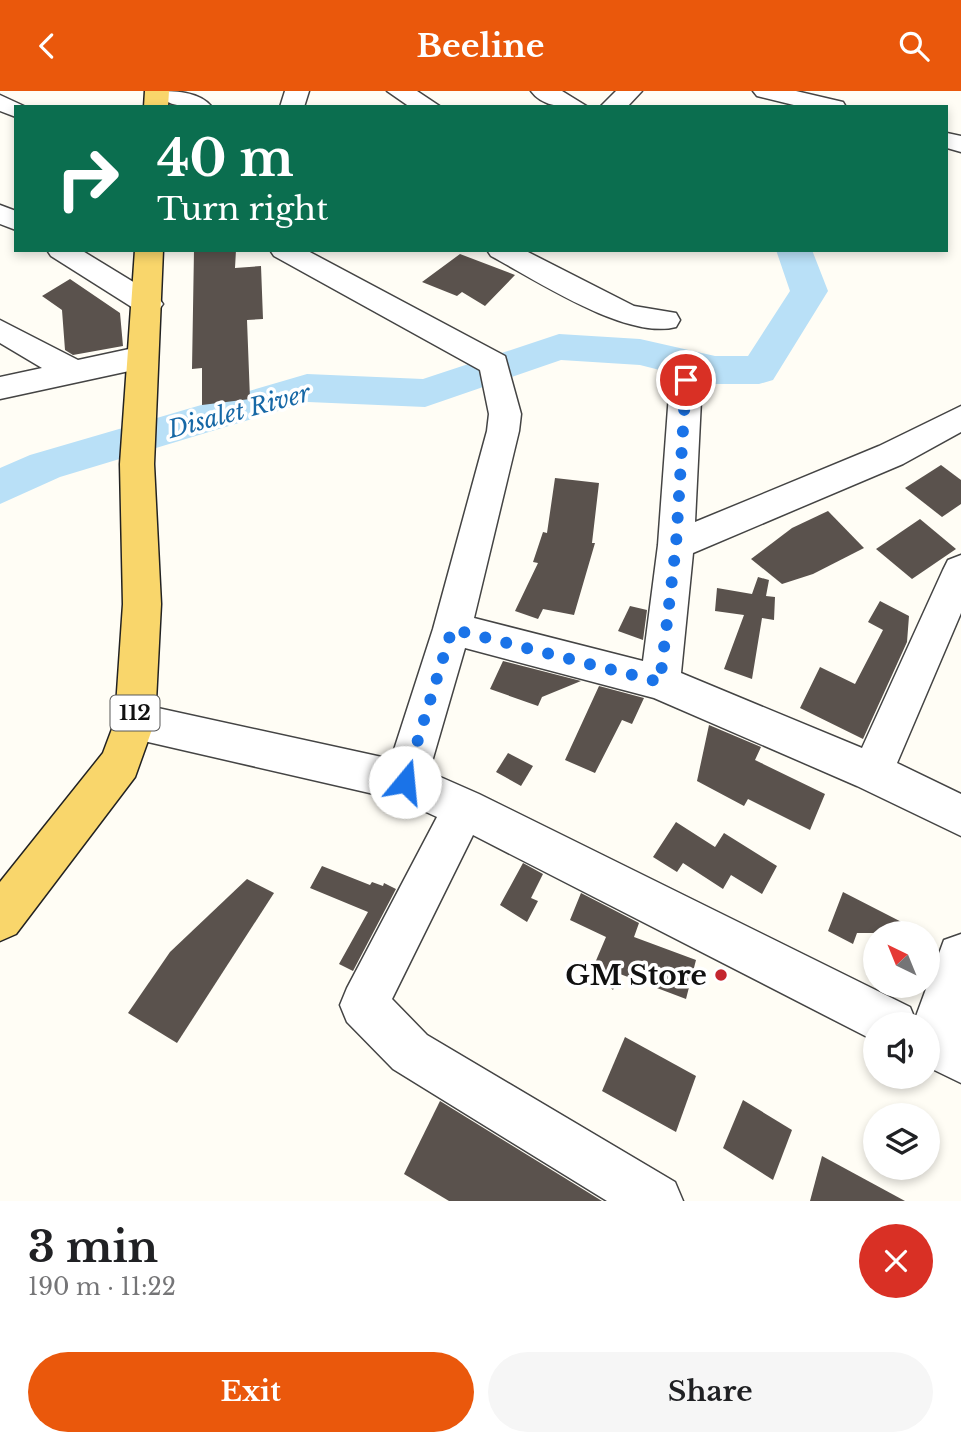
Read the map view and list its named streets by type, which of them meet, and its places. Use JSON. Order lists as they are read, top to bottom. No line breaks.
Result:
{"streets":{"main road":["112"]},"water":["Disalet River"],"places":["GM Store"],"north":"top left","page":{"header":"Beeline","turn":["40 m","Turn right"],"heading":["3 min","190 m · 11:22"],"buttons":["Exit","Share"]}}
